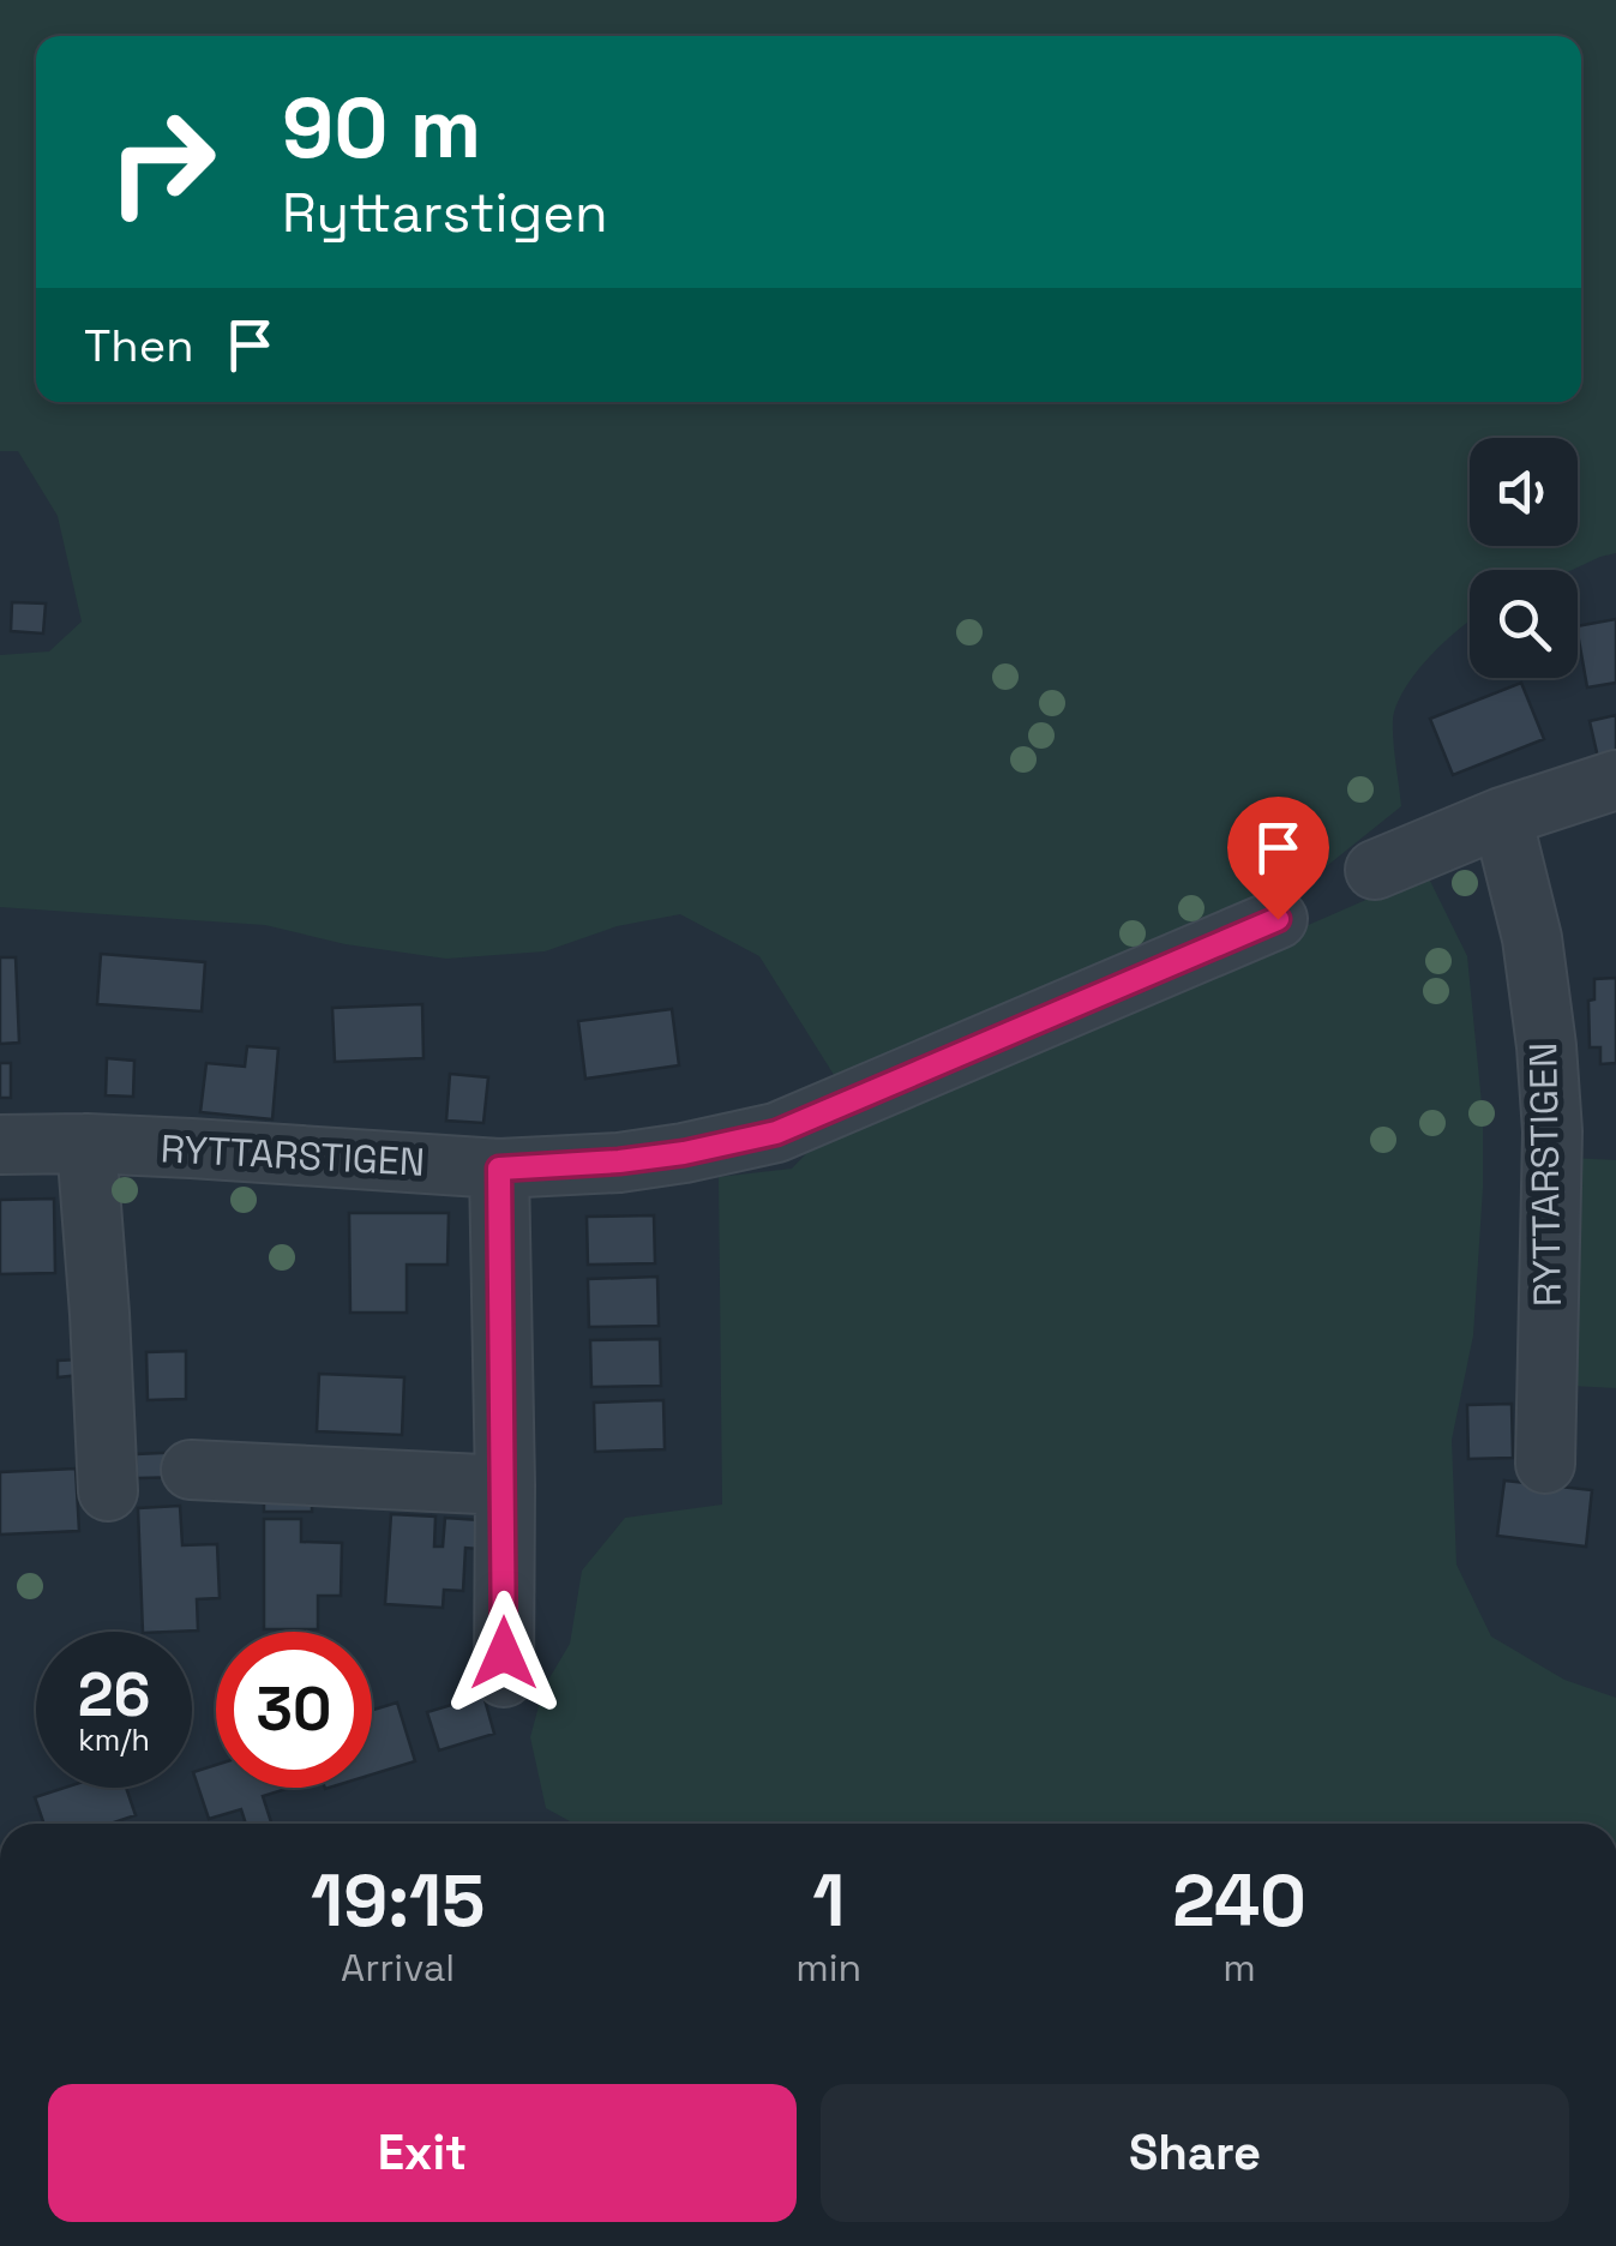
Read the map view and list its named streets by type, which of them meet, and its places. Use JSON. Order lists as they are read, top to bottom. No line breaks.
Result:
{"streets":{"street":["RYTTARSTIGEN"]},"page":{"turn":["90 m","Ryttarstigen"],"then":"Then","speed":"26 km/h","limit":"30","eta":["19:15","Arrival","1","min","240","m"],"buttons":["Exit","Share"]}}
